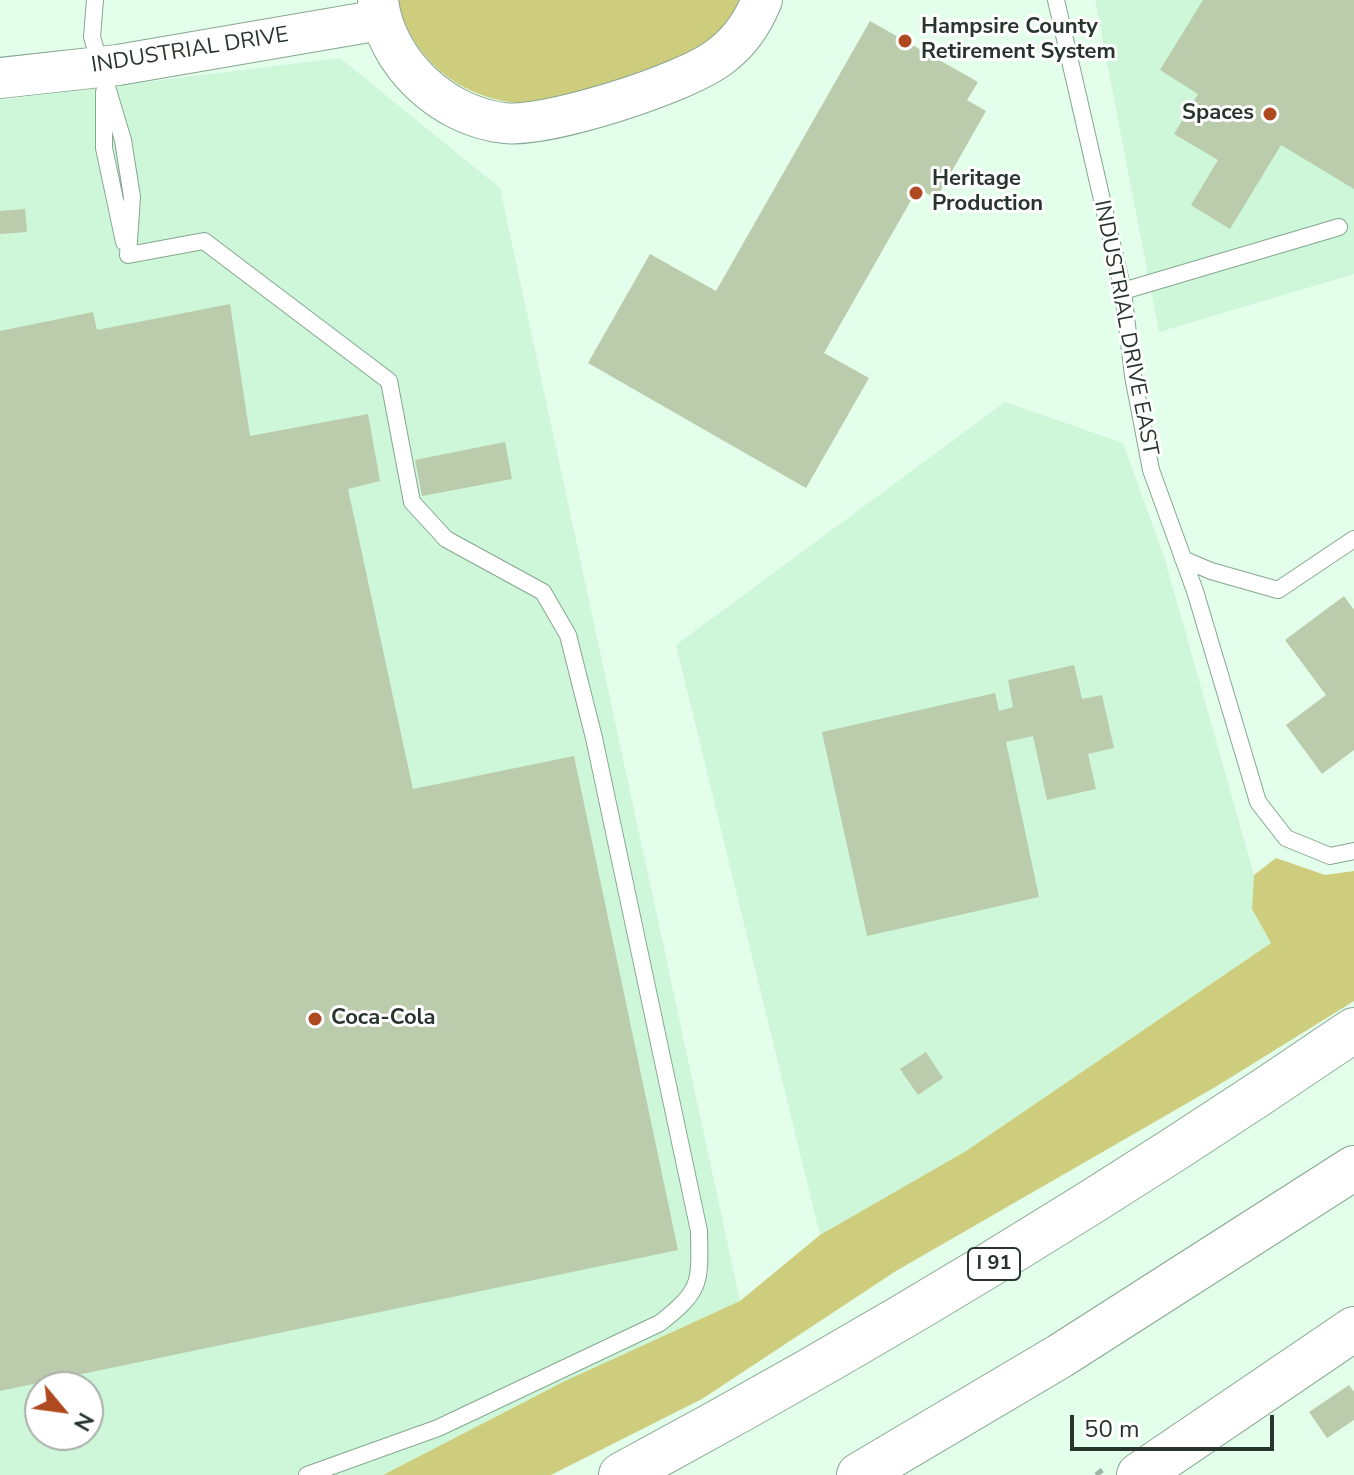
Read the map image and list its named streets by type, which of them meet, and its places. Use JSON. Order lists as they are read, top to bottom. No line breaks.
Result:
{"streets":{"main road":["I 91"],"street":["INDUSTRIAL DRIVE"],"lane":["INDUSTRIAL DRIVE EAST"]},"places":["Hampsire County Retirement System","Spaces","Heritage Production","Coca-Cola"],"scale_bar":"50 m","north":"bottom right"}
